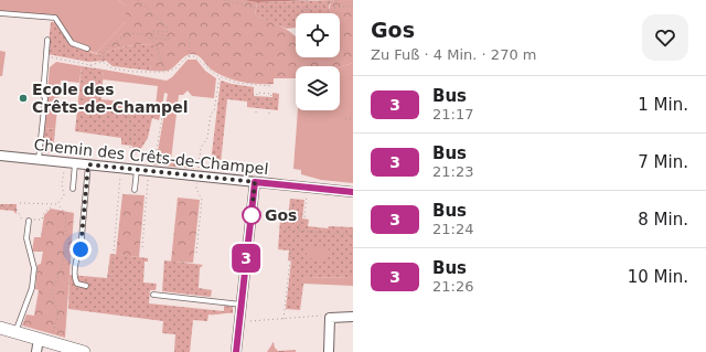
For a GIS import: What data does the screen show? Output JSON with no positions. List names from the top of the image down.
{
  "streets": {
    "street": ["Chemin des Crêts-de-Champel"]
  },
  "places": ["Ecole des Crêts-de-Champel", "Gos"],
  "lines": ["bus line 3"],
  "page": {
    "on_map": "3",
    "heading": ["Gos", "Zu Fuß · 4 Min. · 270 m"],
    "list": [
      {
        "mark": "3",
        "name": "Bus",
        "note": "21:17",
        "value": "1 Min."
      },
      {
        "mark": "3",
        "name": "Bus",
        "note": "21:23",
        "value": "7 Min."
      },
      {
        "mark": "3",
        "name": "Bus",
        "note": "21:24",
        "value": "8 Min."
      },
      {
        "mark": "3",
        "name": "Bus",
        "note": "21:26",
        "value": "10 Min."
      }
    ]
  }
}
